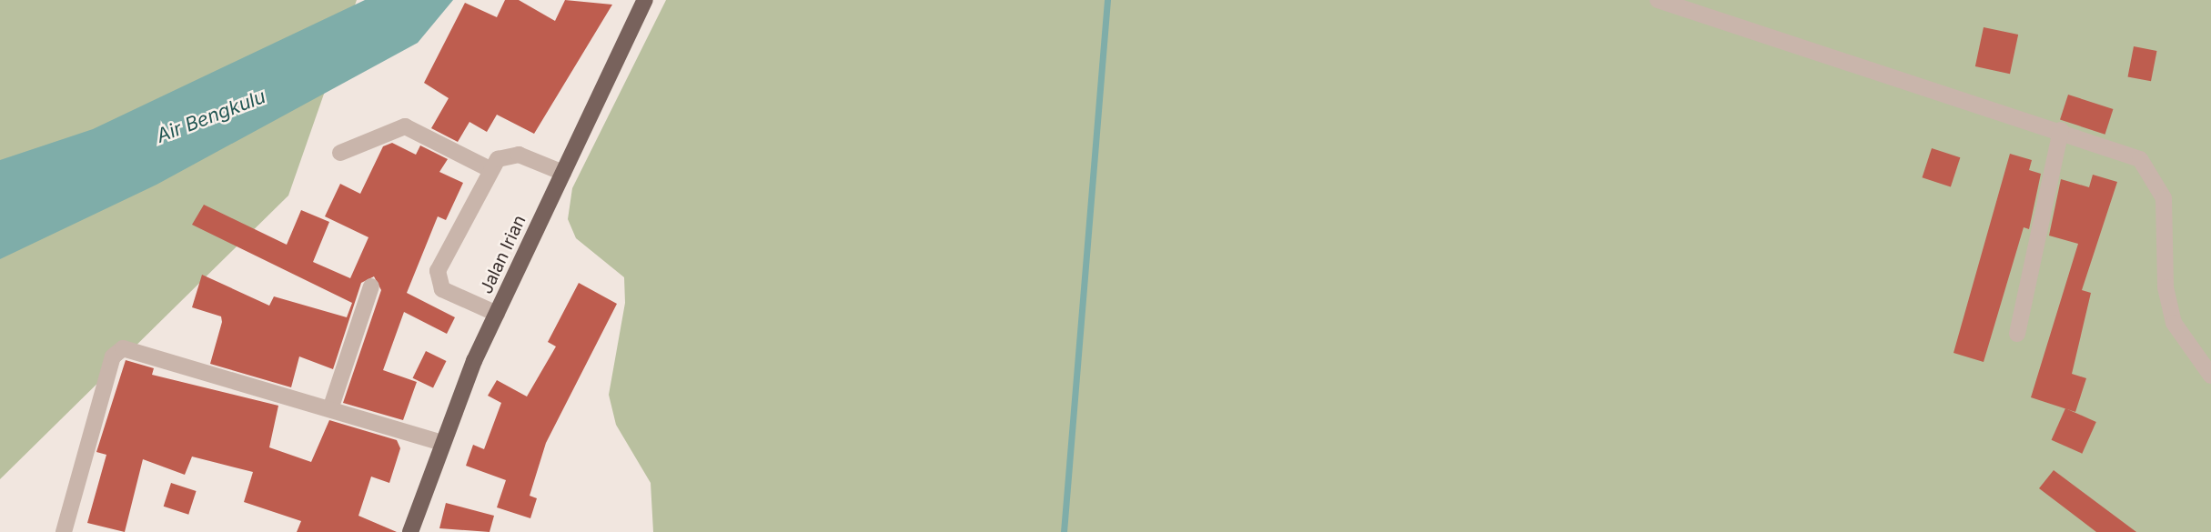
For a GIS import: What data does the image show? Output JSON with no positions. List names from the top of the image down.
{
  "streets": {
    "main road": ["Jalan Irian"]
  },
  "water": ["Air Bengkulu"]
}
